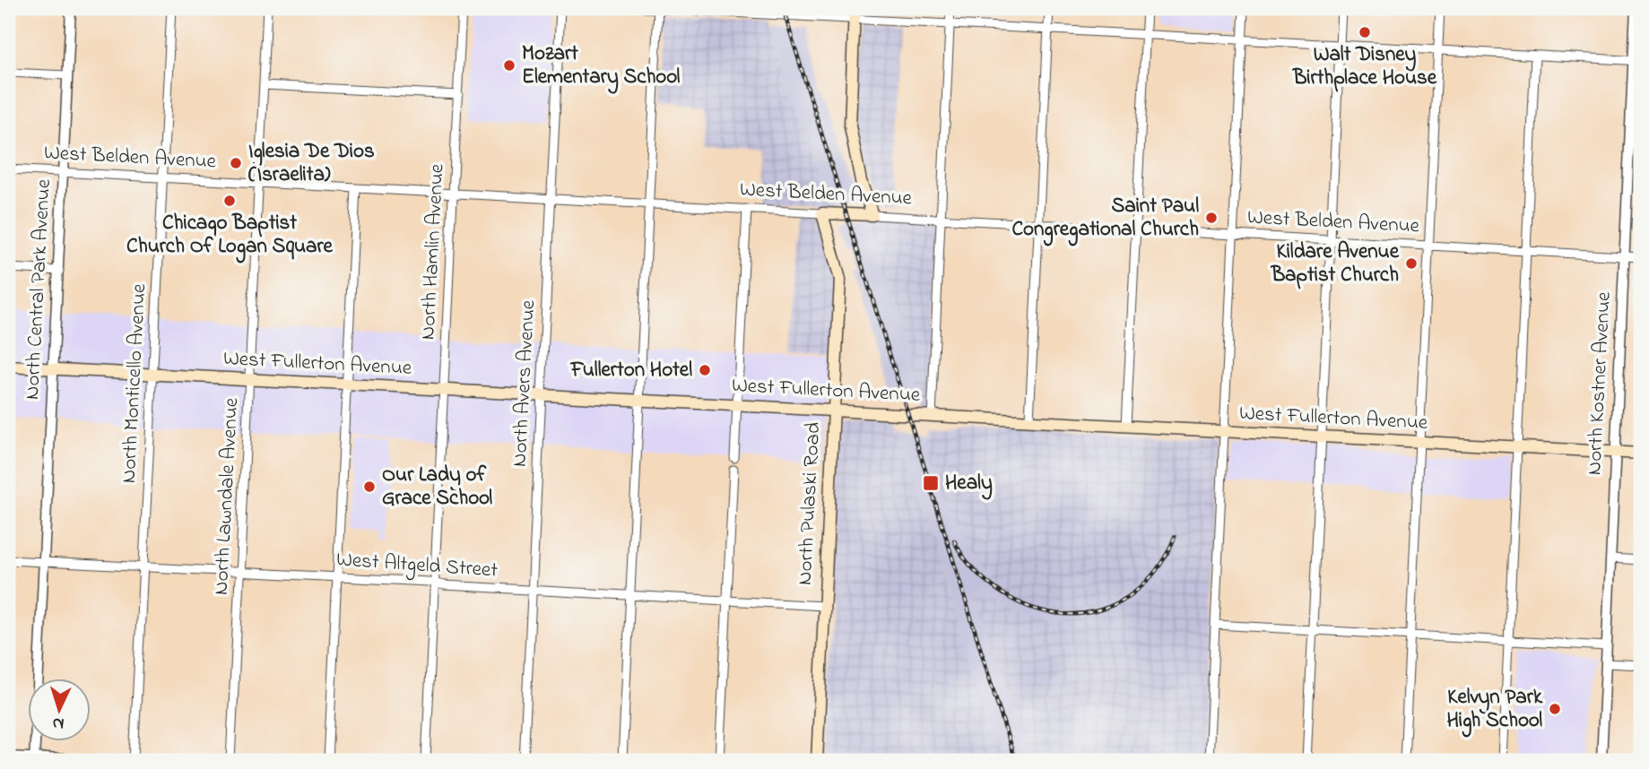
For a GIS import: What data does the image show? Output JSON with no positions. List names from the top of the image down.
{
  "streets": {
    "main road": ["West Belden Avenue", "West Fullerton Avenue", "North Pulaski Road"],
    "street": [
      "North Hamlin Avenue",
      "North Central Park Avenue",
      "North Monticello Avenue",
      "North Avers Avenue",
      "North Kostner Avenue",
      "North Lawndale Avenue",
      "West Altgeld Street"
    ]
  },
  "crossings": [
    ["West Belden Avenue", "North Hamlin Avenue"],
    ["West Belden Avenue", "North Central Park Avenue"],
    ["West Belden Avenue", "North Monticello Avenue"],
    ["West Belden Avenue", "North Avers Avenue"],
    ["West Belden Avenue", "North Kostner Avenue"],
    ["West Belden Avenue", "North Lawndale Avenue"],
    ["West Belden Avenue", "North Pulaski Road"],
    ["North Hamlin Avenue", "West Fullerton Avenue"],
    ["North Hamlin Avenue", "West Altgeld Street"],
    ["North Central Park Avenue", "West Fullerton Avenue"],
    ["North Central Park Avenue", "West Altgeld Street"],
    ["West Fullerton Avenue", "North Monticello Avenue"],
    ["West Fullerton Avenue", "North Avers Avenue"],
    ["West Fullerton Avenue", "North Kostner Avenue"],
    ["West Fullerton Avenue", "North Lawndale Avenue"],
    ["West Fullerton Avenue", "North Pulaski Road"],
    ["North Monticello Avenue", "West Altgeld Street"],
    ["North Avers Avenue", "West Altgeld Street"],
    ["North Lawndale Avenue", "West Altgeld Street"],
    ["North Pulaski Road", "West Altgeld Street"]
  ],
  "places": {
    "other": [
      "Walt Disney Birthplace House",
      "Mozart Elementary School",
      "Iglesia De Dios (Israelita)",
      "Chicago Baptist Church Of Logan Square",
      "Saint Paul Congregational Church",
      "Kildare Avenue Baptist Church",
      "Fullerton Hotel",
      "Our Lady of Grace School",
      "Kelvyn Park High School"
    ],
    "transit": ["Healy"]
  },
  "north": "bottom"
}
